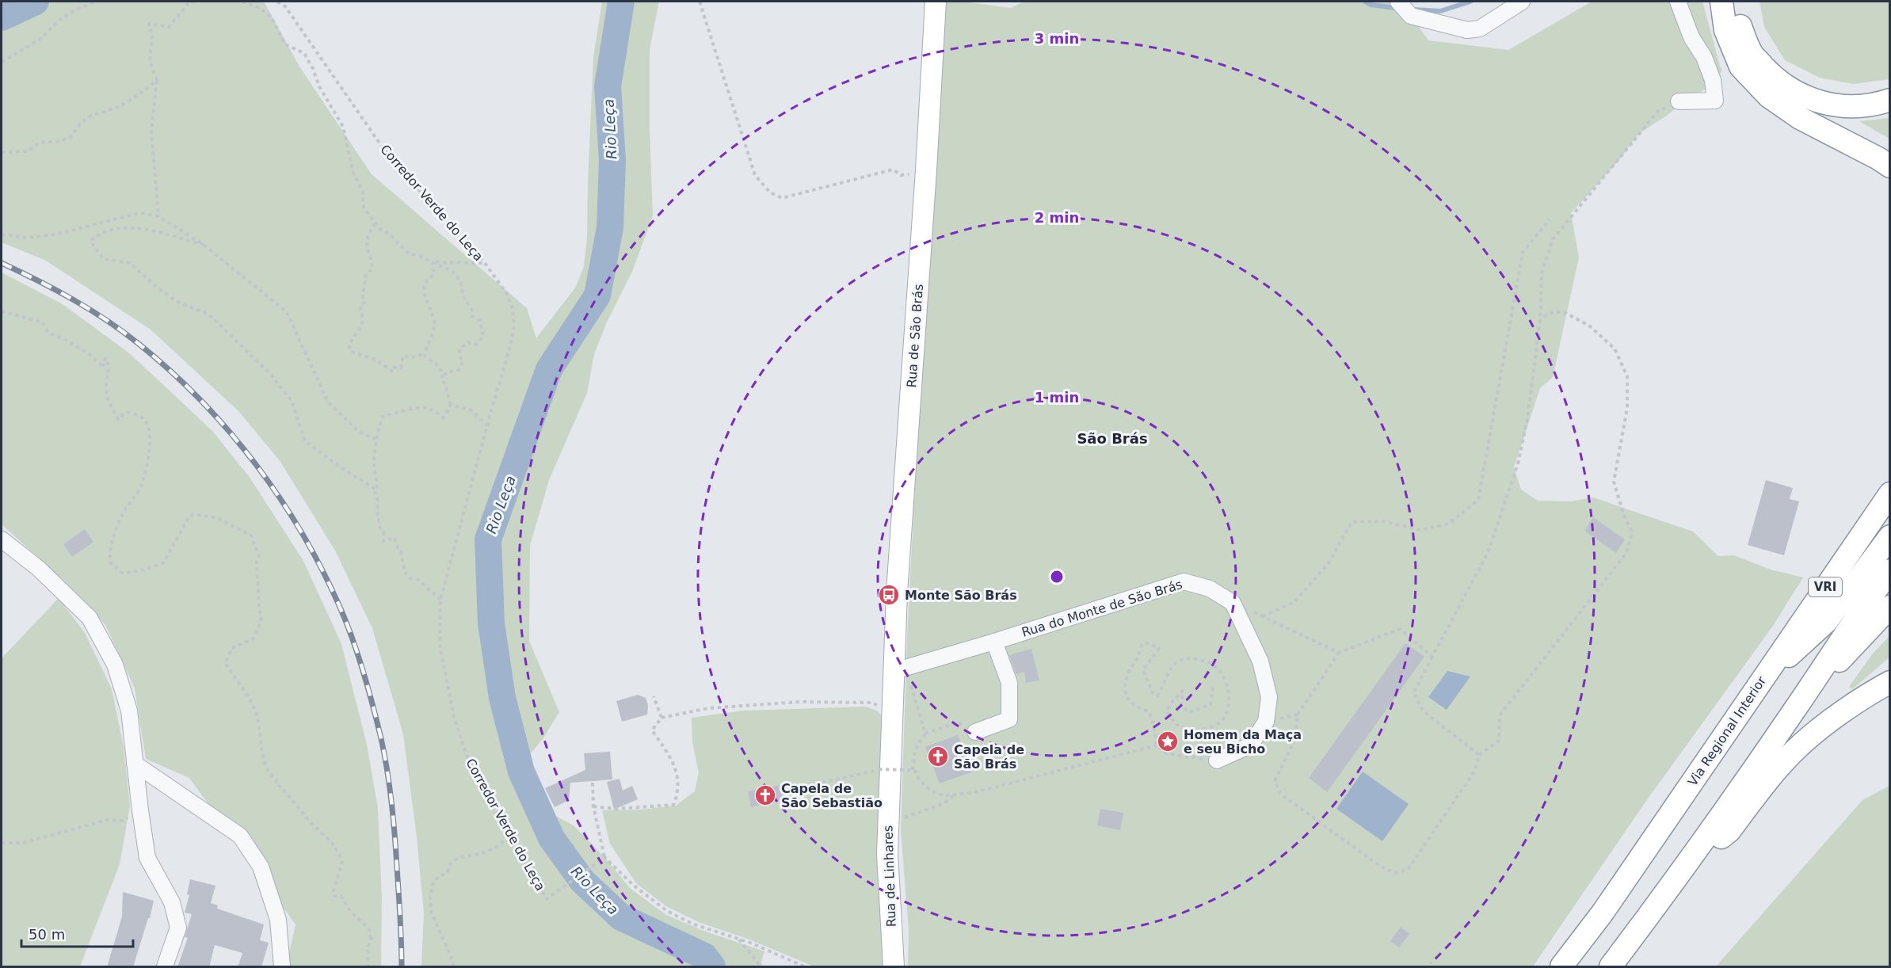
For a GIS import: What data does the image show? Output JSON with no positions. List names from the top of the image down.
{
  "streets": {
    "highway": ["VRI", "Via Regional Interior"],
    "main road": ["Rua de São Brás", "Rua de Linhares"],
    "street": ["Rua do Monte de São Brás"],
    "path": ["Corredor Verde do Leça"]
  },
  "crossings": [
    ["Rua de São Brás", "Rua do Monte de São Brás"],
    ["Rua de São Brás", "Rua de Linhares"],
    ["Rua do Monte de São Brás", "Rua de Linhares"]
  ],
  "districts": ["São Brás"],
  "water": ["Rio Leça"],
  "places": {
    "bus stop": ["Monte São Brás"],
    "place": ["Homem da Maça e seu Bicho"],
    "church": ["Capela de São Brás", "Capela de São Sebastião"]
  },
  "scale_bar": "50 m",
  "rings": ["3 min", "2 min", "1 min"]
}
